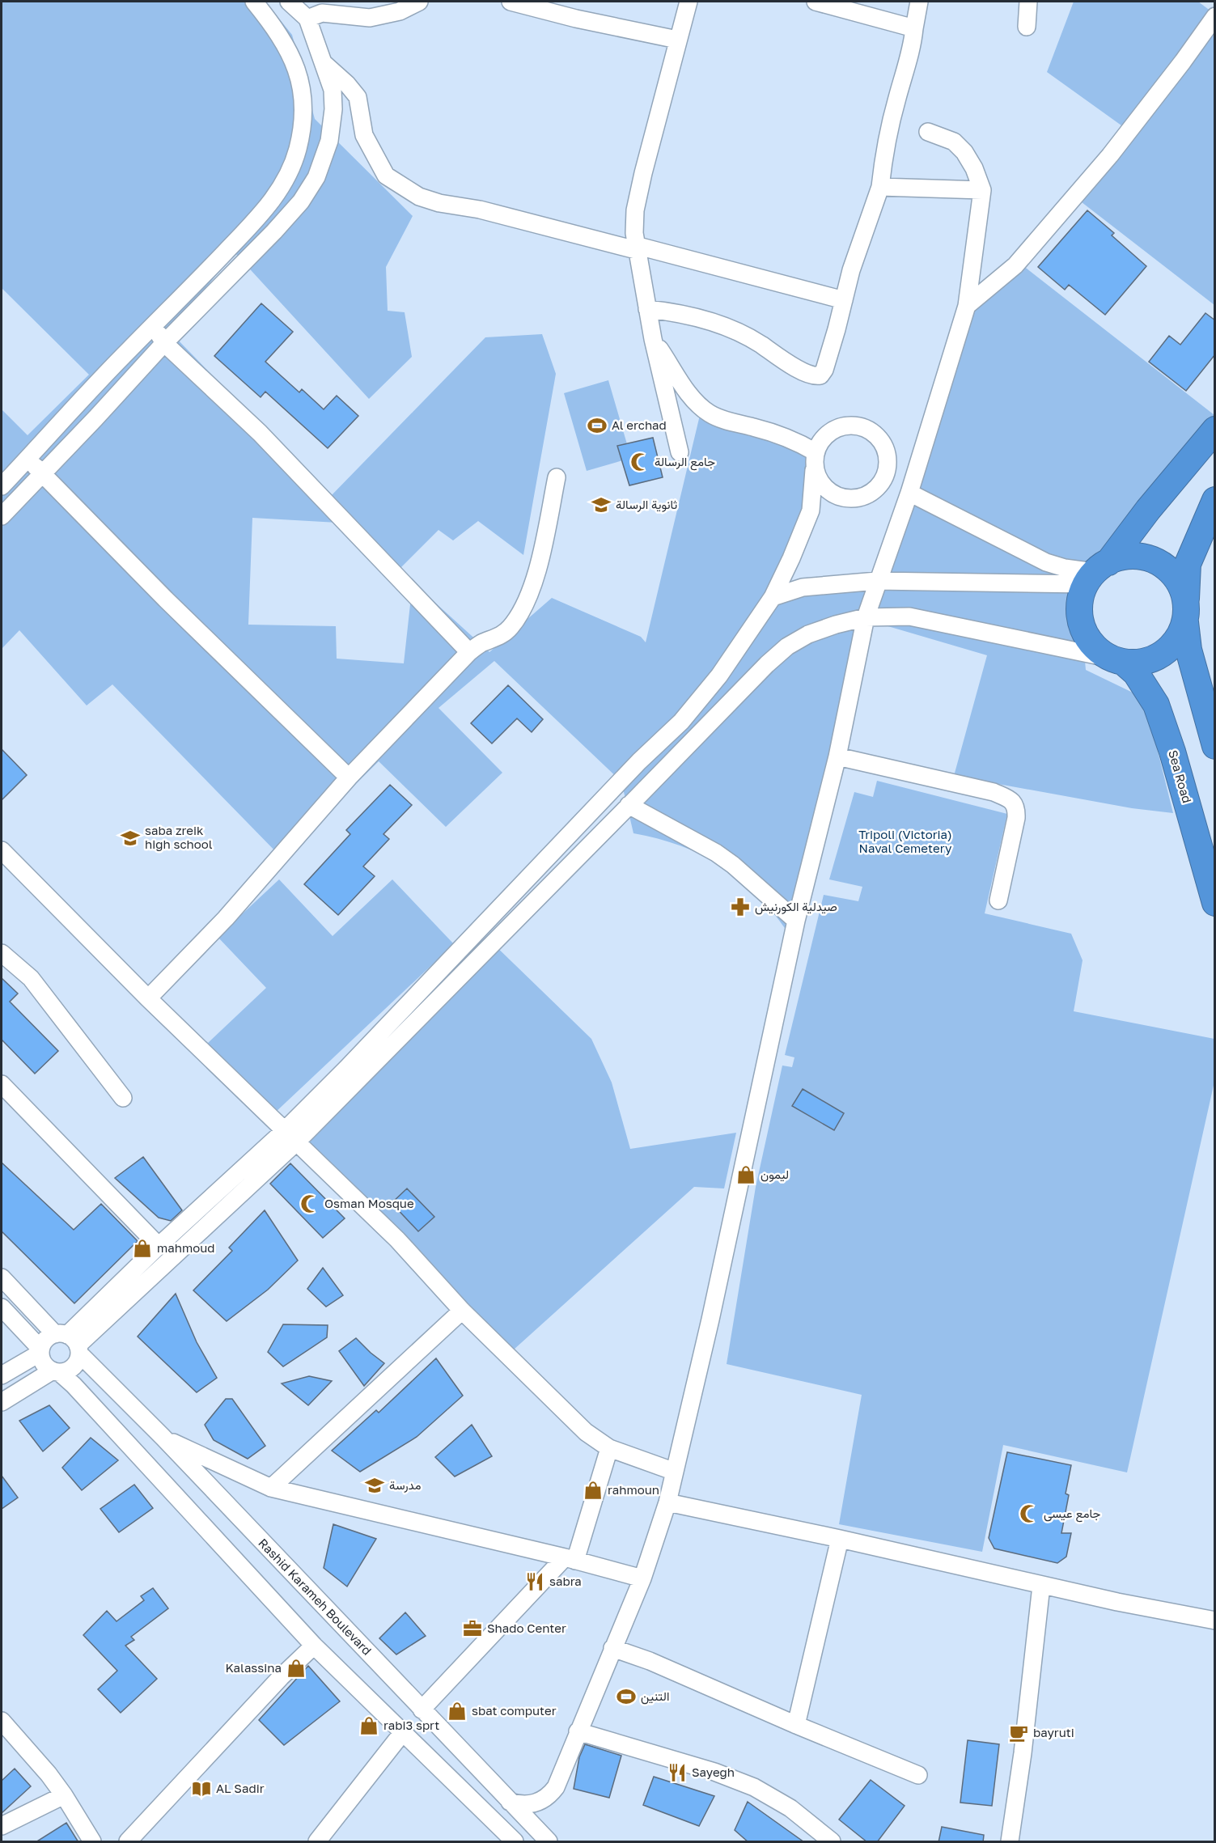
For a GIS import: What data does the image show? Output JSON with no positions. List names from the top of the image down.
{
  "streets": {
    "highway": ["Sea Road"],
    "street": ["Rashid Karameh Boulevard"]
  },
  "parks": ["Tripoli (Victoria) Naval Cemetery"],
  "places": {
    "sports": ["Al erchad", "التنين"],
    "mosque": ["جامع الرسالة", "Osman Mosque", "جامع عيسى"],
    "school or university": ["ثانوية الرسالة", "saba zreik high school", "مدرسة"],
    "pharmacy": ["صيدلية الكورنيش"],
    "shop": [
      "ليمون",
      "mahmoud",
      "rahmoun",
      "Kalassina",
      "sbat computer",
      "rabi3 sprt"
    ],
    "restaurant": ["sabra", "Sayegh"],
    "office": ["Shado Center"],
    "cafe": ["bayruti"],
    "library": ["AL Sadir"]
  }
}
